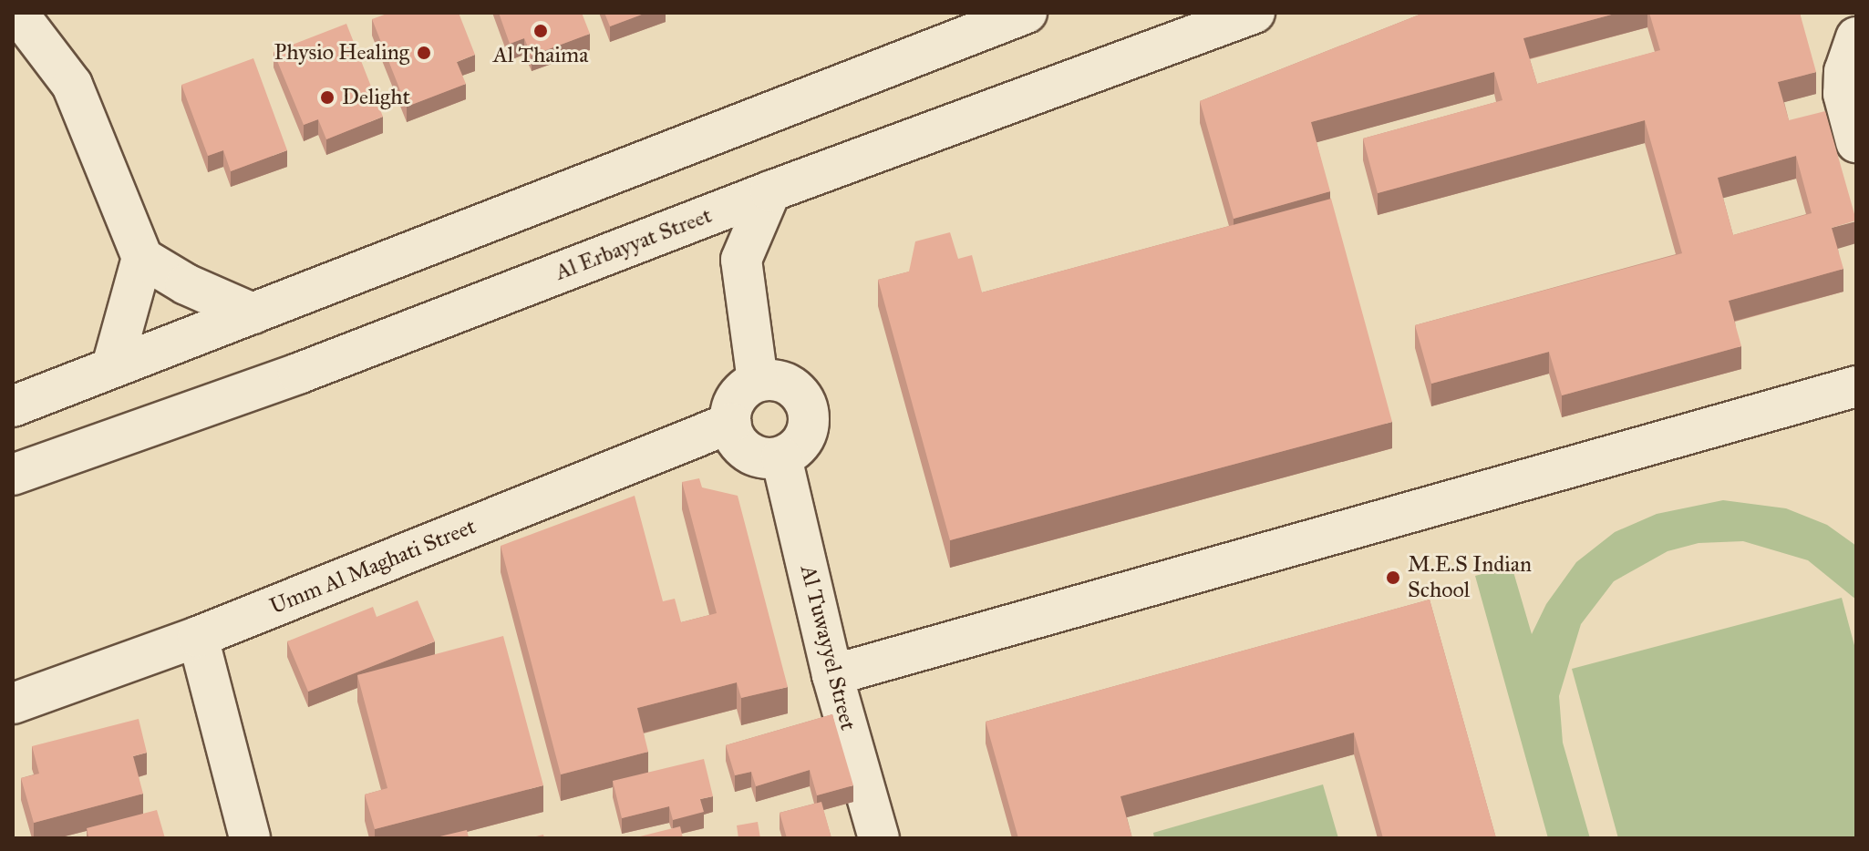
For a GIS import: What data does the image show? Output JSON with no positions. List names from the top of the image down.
{
  "streets": {
    "street": ["Al Erbayyat Street", "Umm Al Maghati Street", "Al Tuwayyel Street"]
  },
  "crossings": [
    ["Umm Al Maghati Street", "Al Tuwayyel Street"]
  ],
  "places": [
    "Al Thaima",
    "Physio Healing",
    "Delight",
    "M.E.S Indian School"
  ]
}
